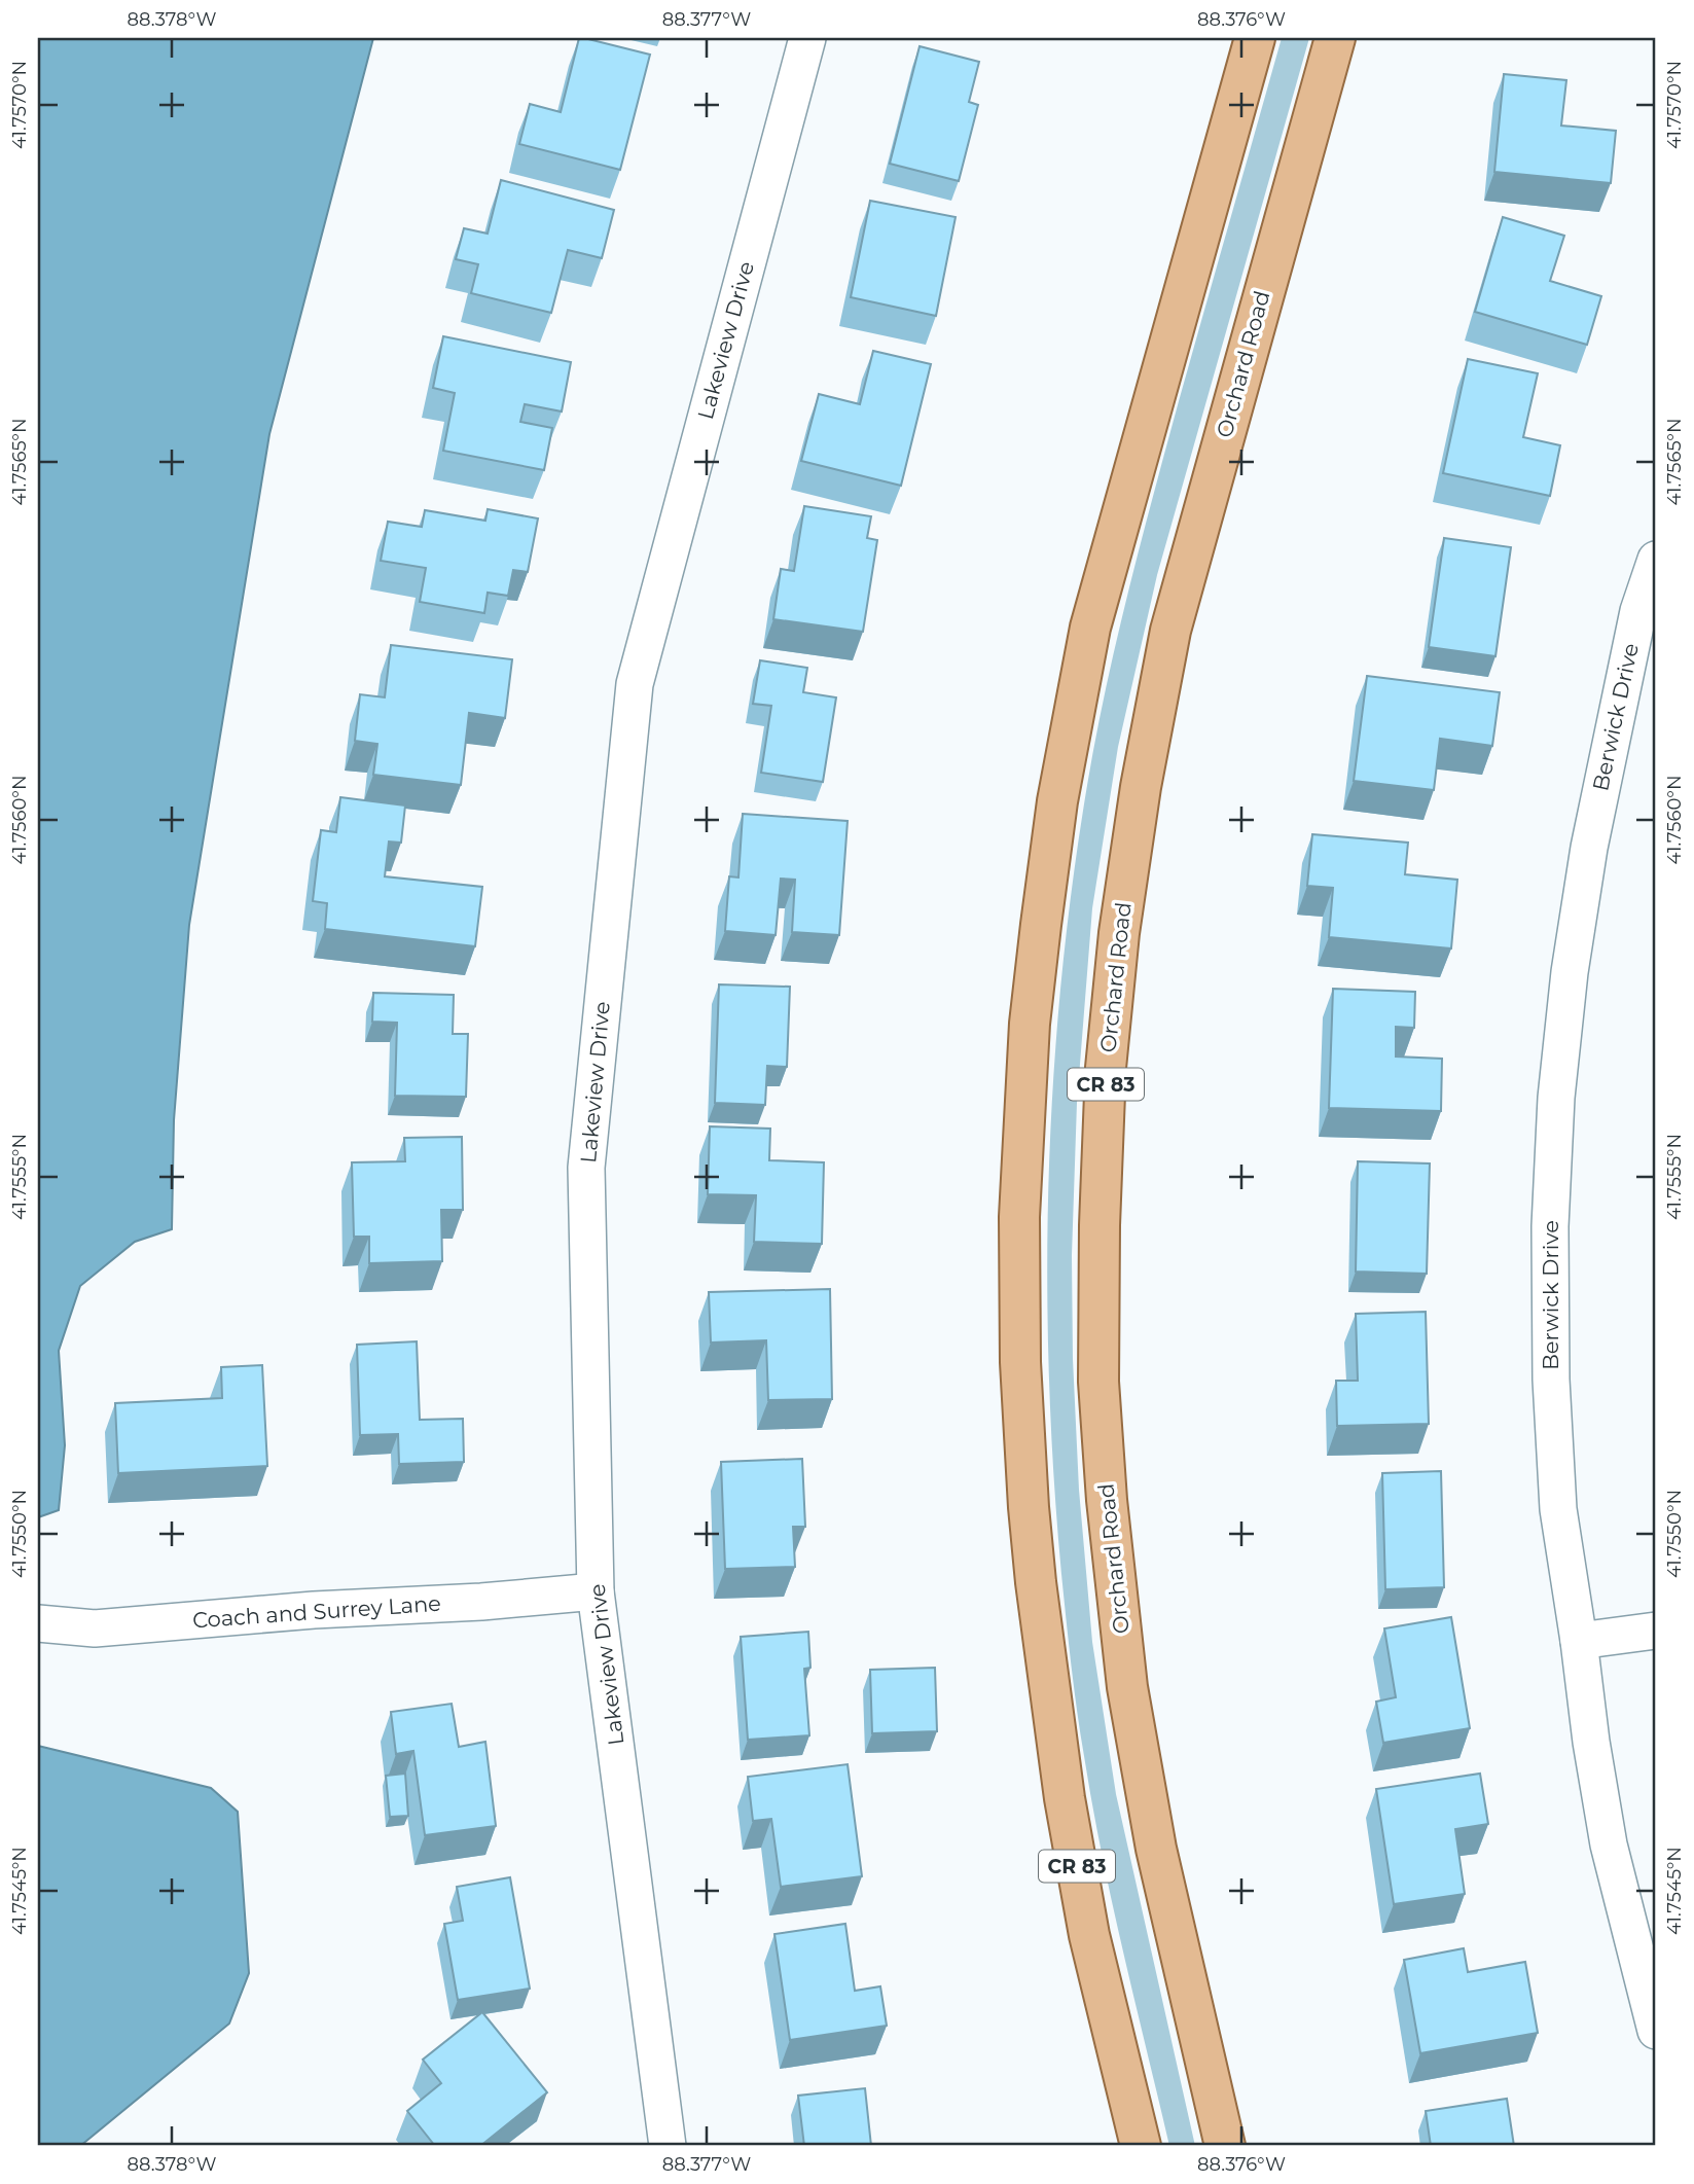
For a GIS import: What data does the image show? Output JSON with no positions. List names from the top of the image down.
{
  "streets": {
    "main road": ["Orchard Road", "CR 83"],
    "street": ["Lakeview Drive", "Berwick Drive", "Coach and Surrey Lane"]
  },
  "crossings": [
    ["Lakeview Drive", "Coach and Surrey Lane"]
  ],
  "coordinates": [
    "88.378°W",
    "88.377°W",
    "88.376°W",
    "41.7570°N",
    "41.7565°N",
    "41.7560°N",
    "41.7555°N",
    "41.7550°N",
    "41.7545°N"
  ]
}
